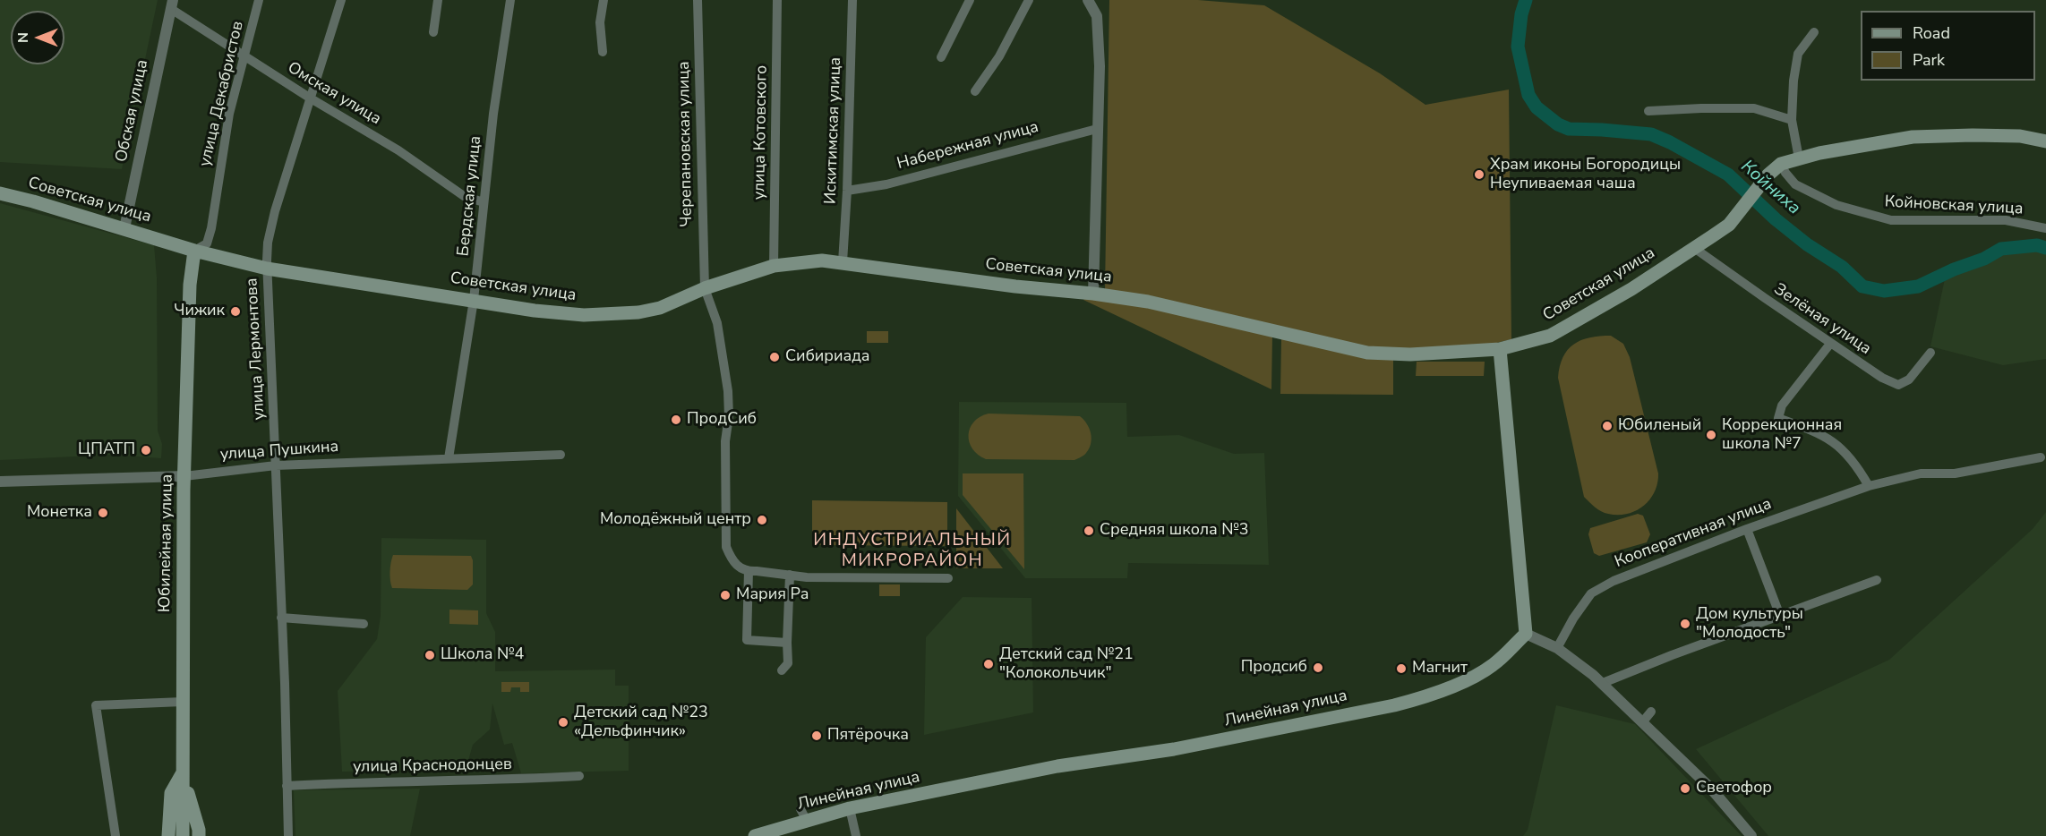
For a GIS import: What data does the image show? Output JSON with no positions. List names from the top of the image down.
{
  "streets": {
    "main road": ["Советская улица", "Юбилейная улица", "Линейная улица"],
    "street": [
      "улица Декабристов",
      "Омская улица",
      "Обская улица",
      "Искитимская улица",
      "улица Котовского",
      "Черепановская улица",
      "Набережная улица",
      "Бердская улица",
      "Койновская улица",
      "Зелёная улица",
      "улица Лермонтова",
      "улица Пушкина",
      "Кооперативная улица",
      "улица Краснодонцев"
    ]
  },
  "crossings": [
    ["улица Декабристов", "Омская улица"],
    ["улица Декабристов", "Советская улица"],
    ["улица Декабристов", "Юбилейная улица"],
    ["Омская улица", "Обская улица"],
    ["Омская улица", "Бердская улица"],
    ["Омская улица", "улица Лермонтова"],
    ["Обская улица", "Советская улица"],
    ["Искитимская улица", "Набережная улица"],
    ["Искитимская улица", "Советская улица"],
    ["улица Котовского", "Советская улица"],
    ["Черепановская улица", "Советская улица"],
    ["Бердская улица", "Советская улица"],
    ["Бердская улица", "улица Пушкина"],
    ["Советская улица", "Койновская улица"],
    ["Советская улица", "Зелёная улица"],
    ["Советская улица", "улица Лермонтова"],
    ["Советская улица", "Юбилейная улица"],
    ["улица Лермонтова", "улица Пушкина"],
    ["улица Лермонтова", "улица Краснодонцев"],
    ["улица Пушкина", "Юбилейная улица"]
  ],
  "districts": ["ИНДУСТРИАЛЬНЫЙ МИКРОРАЙОН"],
  "water": ["Койниха"],
  "places": [
    "Храм иконы Богородицы Неупиваемая чаша",
    "Чижик",
    "Сибириада",
    "ПродСиб",
    "Юбиленый",
    "Коррекционная школа №7",
    "ЦПАТП",
    "Монетка",
    "Молодёжный центр",
    "Средняя школа №3",
    "Мария Ра",
    "Дом культуры \"Молодость\"",
    "Школа №4",
    "Детский сад №21 \"Колокольчик\"",
    "Продсиб",
    "Магнит",
    "Детский сад №23 «Дельфинчик»",
    "Пятёрочка",
    "Светофор"
  ],
  "legend": ["Road", "Park"],
  "north": "left"
}
